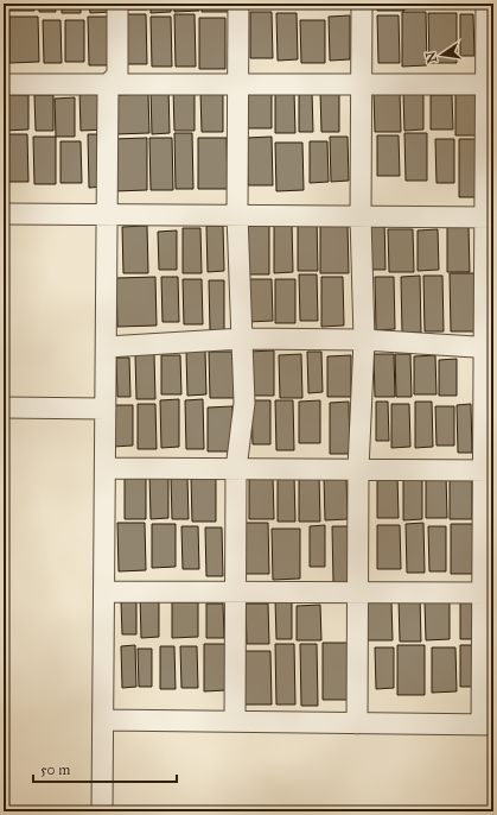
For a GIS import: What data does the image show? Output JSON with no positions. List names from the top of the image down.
{
  "scale_bar": "50 m",
  "north": "left"
}
